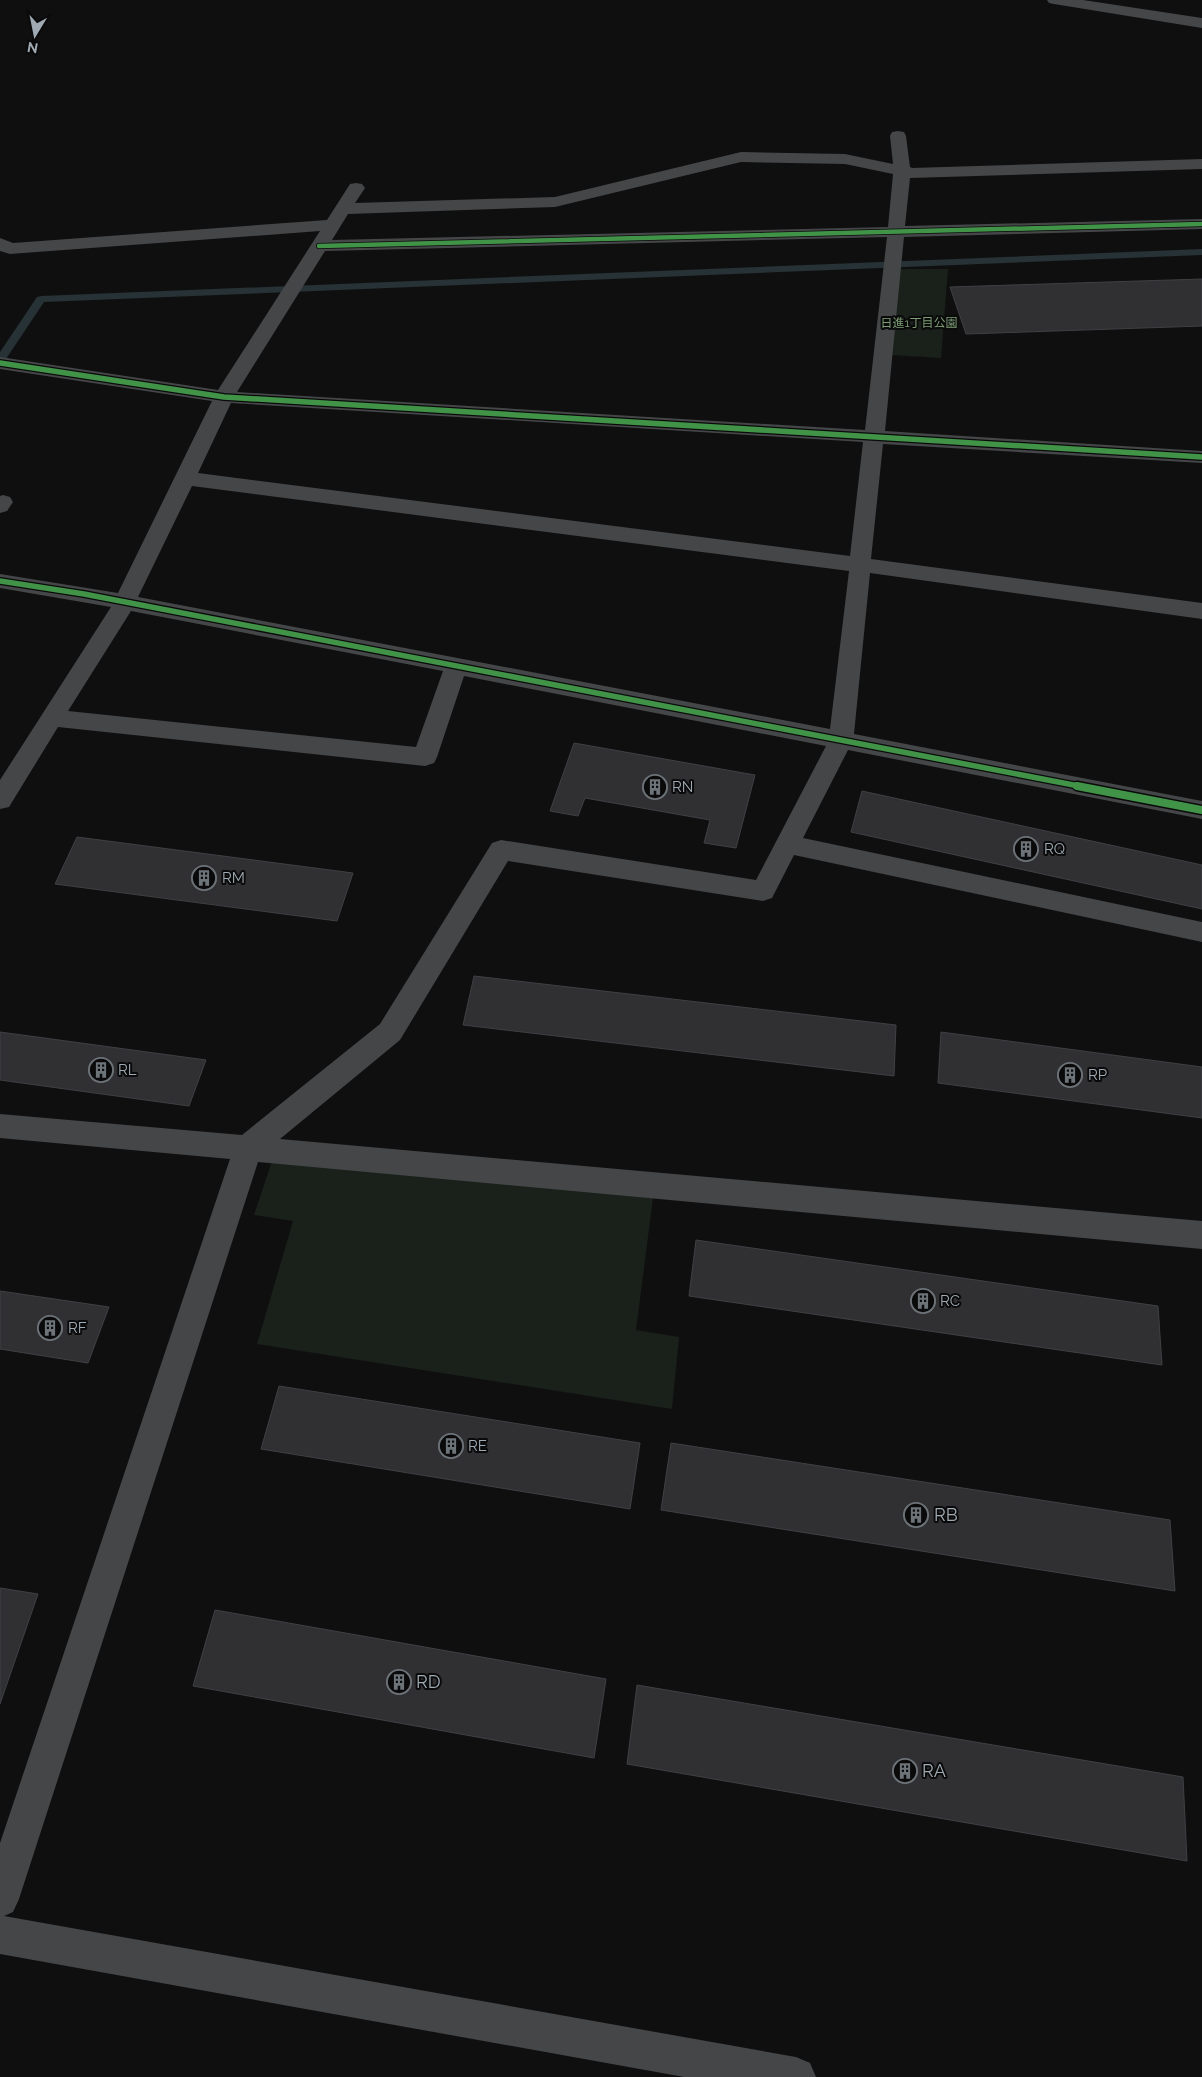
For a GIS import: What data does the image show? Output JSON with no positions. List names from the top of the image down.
{
  "parks": ["日進1丁目公園"],
  "places": {
    "building": [
      "RN",
      "RQ",
      "RM",
      "RL",
      "RP",
      "RC",
      "RF",
      "RE",
      "RB",
      "RD",
      "RA"
    ]
  },
  "north": "bottom"
}
